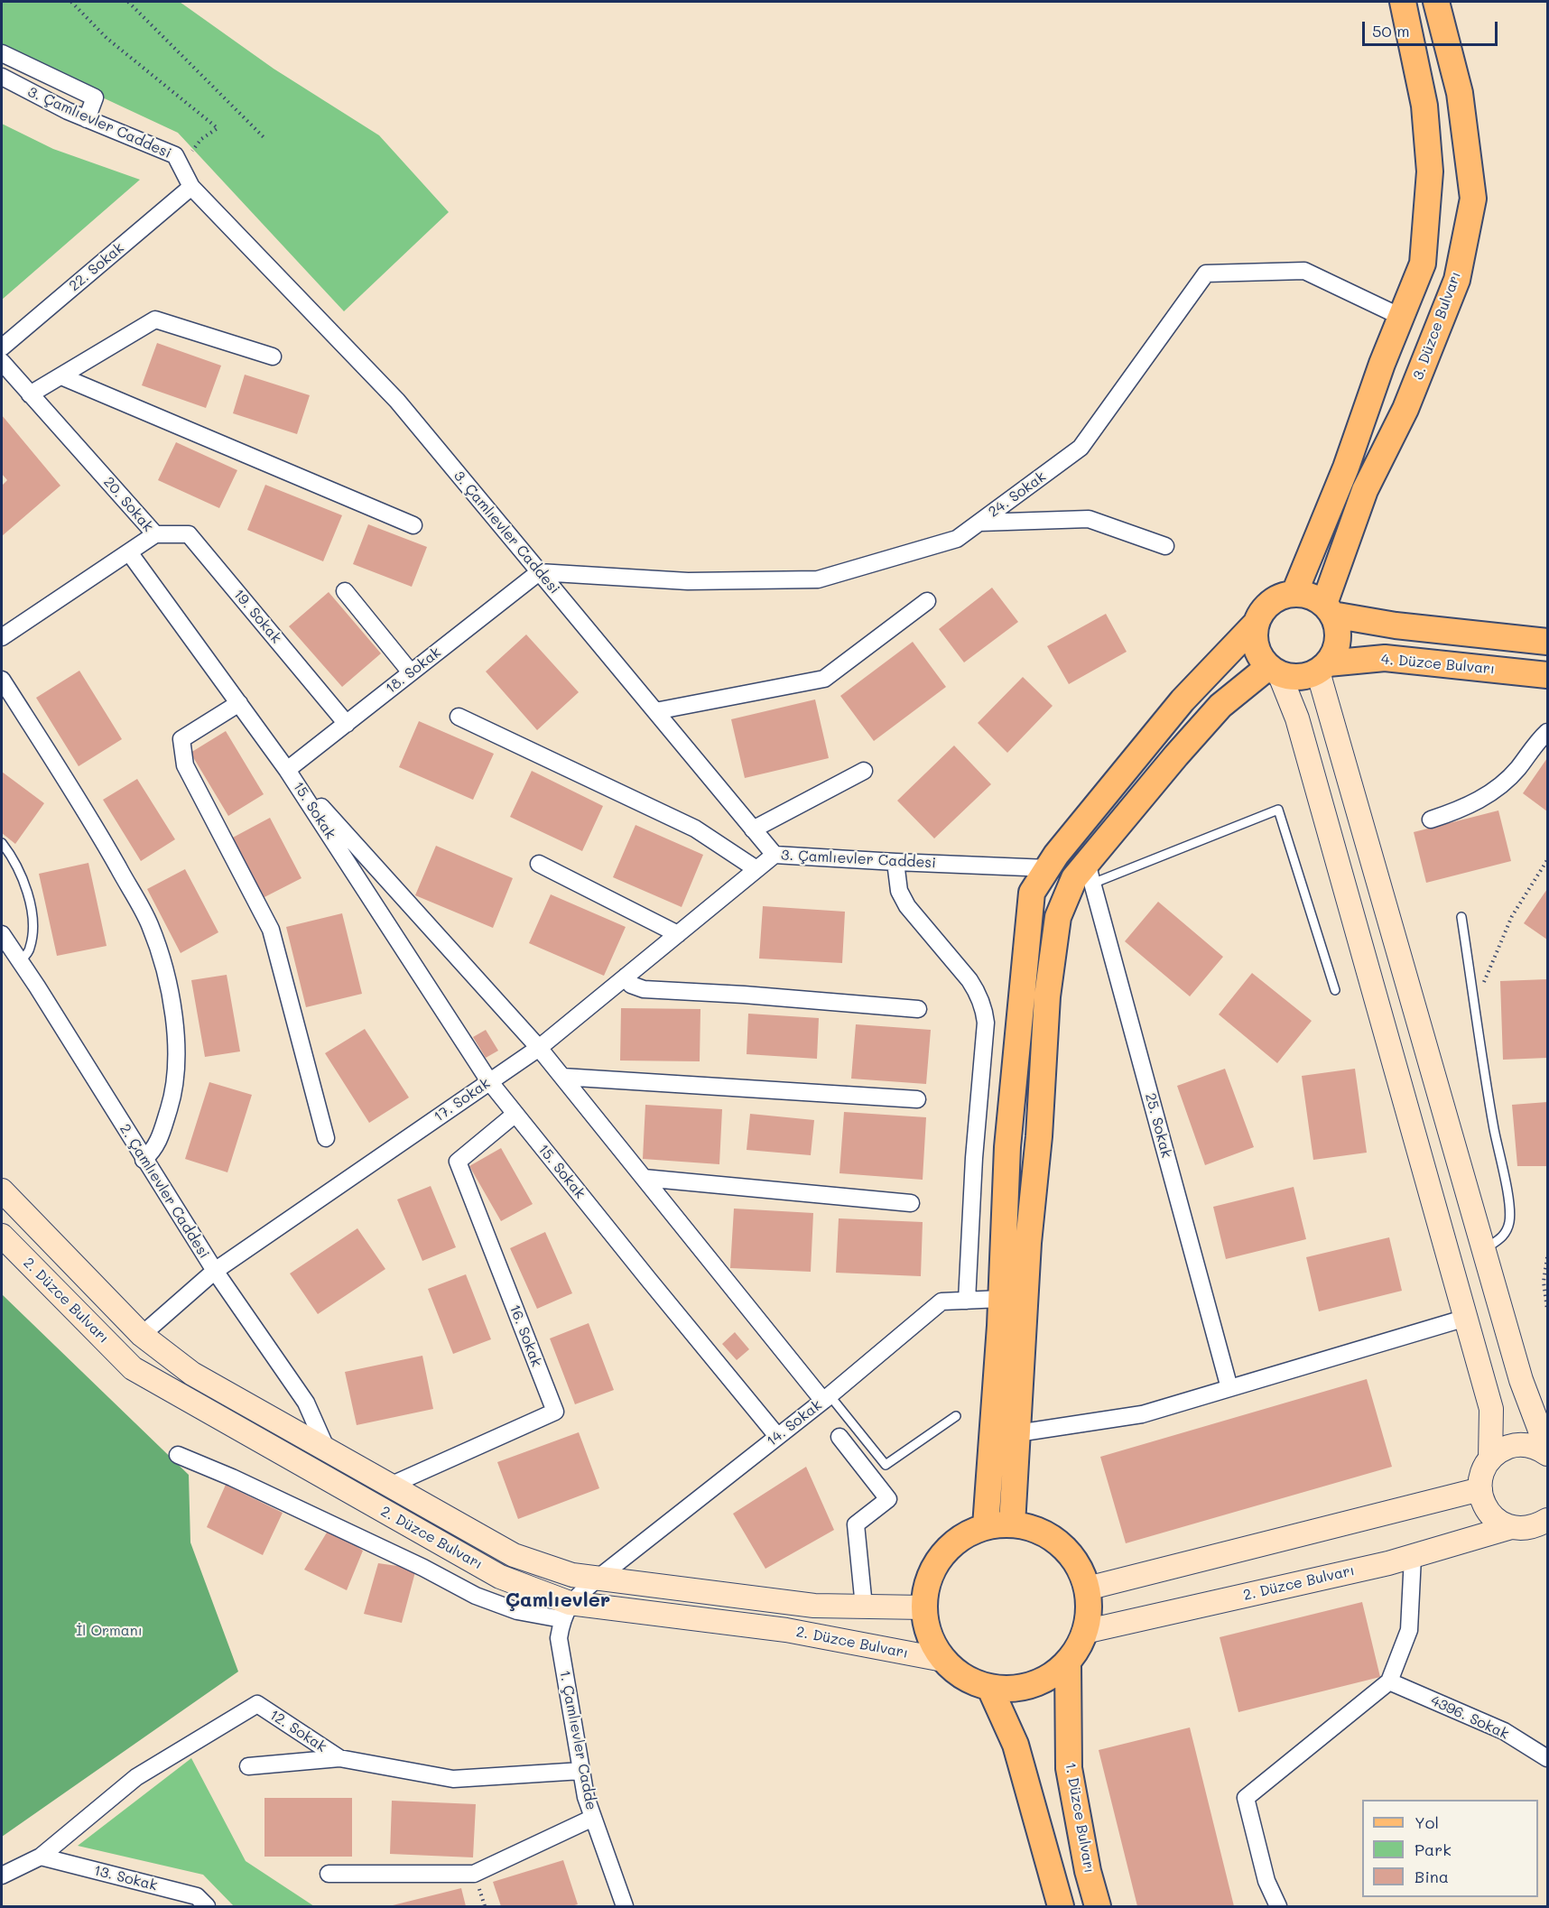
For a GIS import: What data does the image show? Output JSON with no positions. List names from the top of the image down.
{
  "streets": {
    "main road": [
      "3. Düzce Bulvarı",
      "4. Düzce Bulvarı",
      "2. Düzce Bulvarı",
      "1. Düzce Bulvarı"
    ],
    "street": [
      "3. Çamlıevler Caddesi",
      "22. Sokak",
      "24. Sokak",
      "20. Sokak",
      "19. Sokak",
      "18. Sokak",
      "15. Sokak",
      "17. Sokak",
      "25. Sokak",
      "2. Çamlıevler Caddesi",
      "16. Sokak",
      "14. Sokak",
      "4396. Sokak",
      "12. Sokak",
      "1. Çamlıevler Cadde",
      "13. Sokak"
    ]
  },
  "crossings": [
    ["3. Çamlıevler Caddesi", "22. Sokak"],
    ["3. Çamlıevler Caddesi", "24. Sokak"],
    ["3. Çamlıevler Caddesi", "18. Sokak"],
    ["3. Çamlıevler Caddesi", "17. Sokak"],
    ["3. Düzce Bulvarı", "4. Düzce Bulvarı"],
    ["24. Sokak", "18. Sokak"],
    ["20. Sokak", "19. Sokak"],
    ["19. Sokak", "18. Sokak"],
    ["18. Sokak", "15. Sokak"],
    ["15. Sokak", "17. Sokak"],
    ["15. Sokak", "16. Sokak"],
    ["15. Sokak", "14. Sokak"],
    ["17. Sokak", "2. Çamlıevler Caddesi"],
    ["17. Sokak", "2. Düzce Bulvarı"],
    ["2. Çamlıevler Caddesi", "2. Düzce Bulvarı"],
    ["2. Düzce Bulvarı", "16. Sokak"],
    ["2. Düzce Bulvarı", "14. Sokak"],
    ["2. Düzce Bulvarı", "1. Çamlıevler Cadde"],
    ["2. Düzce Bulvarı", "1. Düzce Bulvarı"],
    ["14. Sokak", "1. Çamlıevler Cadde"],
    ["12. Sokak", "1. Çamlıevler Cadde"],
    ["12. Sokak", "13. Sokak"]
  ],
  "districts": ["Çamlıevler"],
  "parks": ["İl Ormanı"],
  "legend": ["Yol", "Park", "Bina"],
  "scale_bar": "50 m"
}
